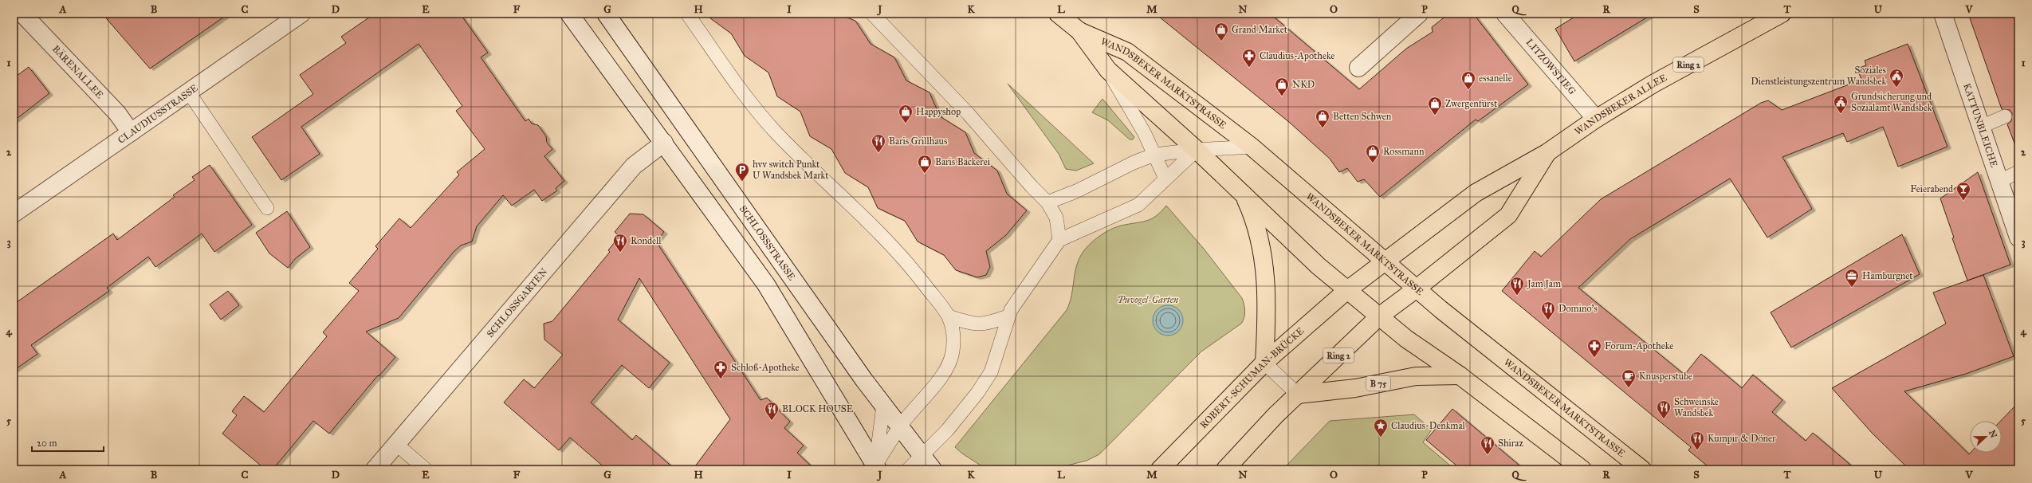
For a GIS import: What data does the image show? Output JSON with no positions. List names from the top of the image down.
{
  "streets": {
    "main road": [
      "Ring 2",
      "WANDSBEKER MARKTSTRASSE",
      "WANDSBEKER ALLEE",
      "ROBERT-SCHUMAN-BRÜCKE",
      "B 75"
    ],
    "street": [
      "LITZOWSTIEG",
      "BÄRENALLEE",
      "CLAUDIUSSTRASSE",
      "KATTUNBLEICHE",
      "SCHLOSSSTRASSE",
      "SCHLOSSGARTEN"
    ]
  },
  "crossings": [
    ["Ring 2", "WANDSBEKER MARKTSTRASSE"],
    ["Ring 2", "WANDSBEKER ALLEE"],
    ["Ring 2", "B 75"],
    ["LITZOWSTIEG", "WANDSBEKER ALLEE"],
    ["BÄRENALLEE", "CLAUDIUSSTRASSE"],
    ["WANDSBEKER MARKTSTRASSE", "WANDSBEKER ALLEE"],
    ["WANDSBEKER MARKTSTRASSE", "ROBERT-SCHUMAN-BRÜCKE"],
    ["WANDSBEKER MARKTSTRASSE", "B 75"],
    ["WANDSBEKER ALLEE", "ROBERT-SCHUMAN-BRÜCKE"]
  ],
  "parks": ["Puvogel-Garten"],
  "places": {
    "shop": [
      "Grand Market",
      "essanelle",
      "NKD",
      "Zwergenfürst",
      "Happyshop",
      "Betten Schwen",
      "Rossmann",
      "Baris Bäckerei"
    ],
    "pharmacy": ["Claudius-Apotheke", "Forum-Apotheke", "Schloß-Apotheke"],
    "public building": ["Soziales Dienstleistungszentrum Wandsbek", "Grundsicherung und Sozialamt Wandsbek"],
    "restaurant": [
      "Baris Grillhaus",
      "Rondell",
      "Jam Jam",
      "Domino's",
      "Schweinske Wandsbek",
      "BLOCK HOUSE",
      "Kumpir & Döner",
      "Shiraz"
    ],
    "parking": ["hvv switch Punkt U Wandsbek Markt"],
    "bar": ["Feierabend"],
    "office": ["Hamburgnet"],
    "cafe": ["Knusperstube"],
    "place": ["Claudius-Denkmal"]
  },
  "scale_bar": "20 m",
  "north": "right",
  "grid": {
    "columns": [
      "A",
      "B",
      "C",
      "D",
      "E",
      "F",
      "G",
      "H",
      "I",
      "J",
      "K",
      "L",
      "M",
      "N",
      "O",
      "P",
      "Q",
      "R",
      "S",
      "T",
      "U",
      "V"
    ],
    "rows": [
      "1",
      "2",
      "3",
      "4",
      "5"
    ]
  }
}
